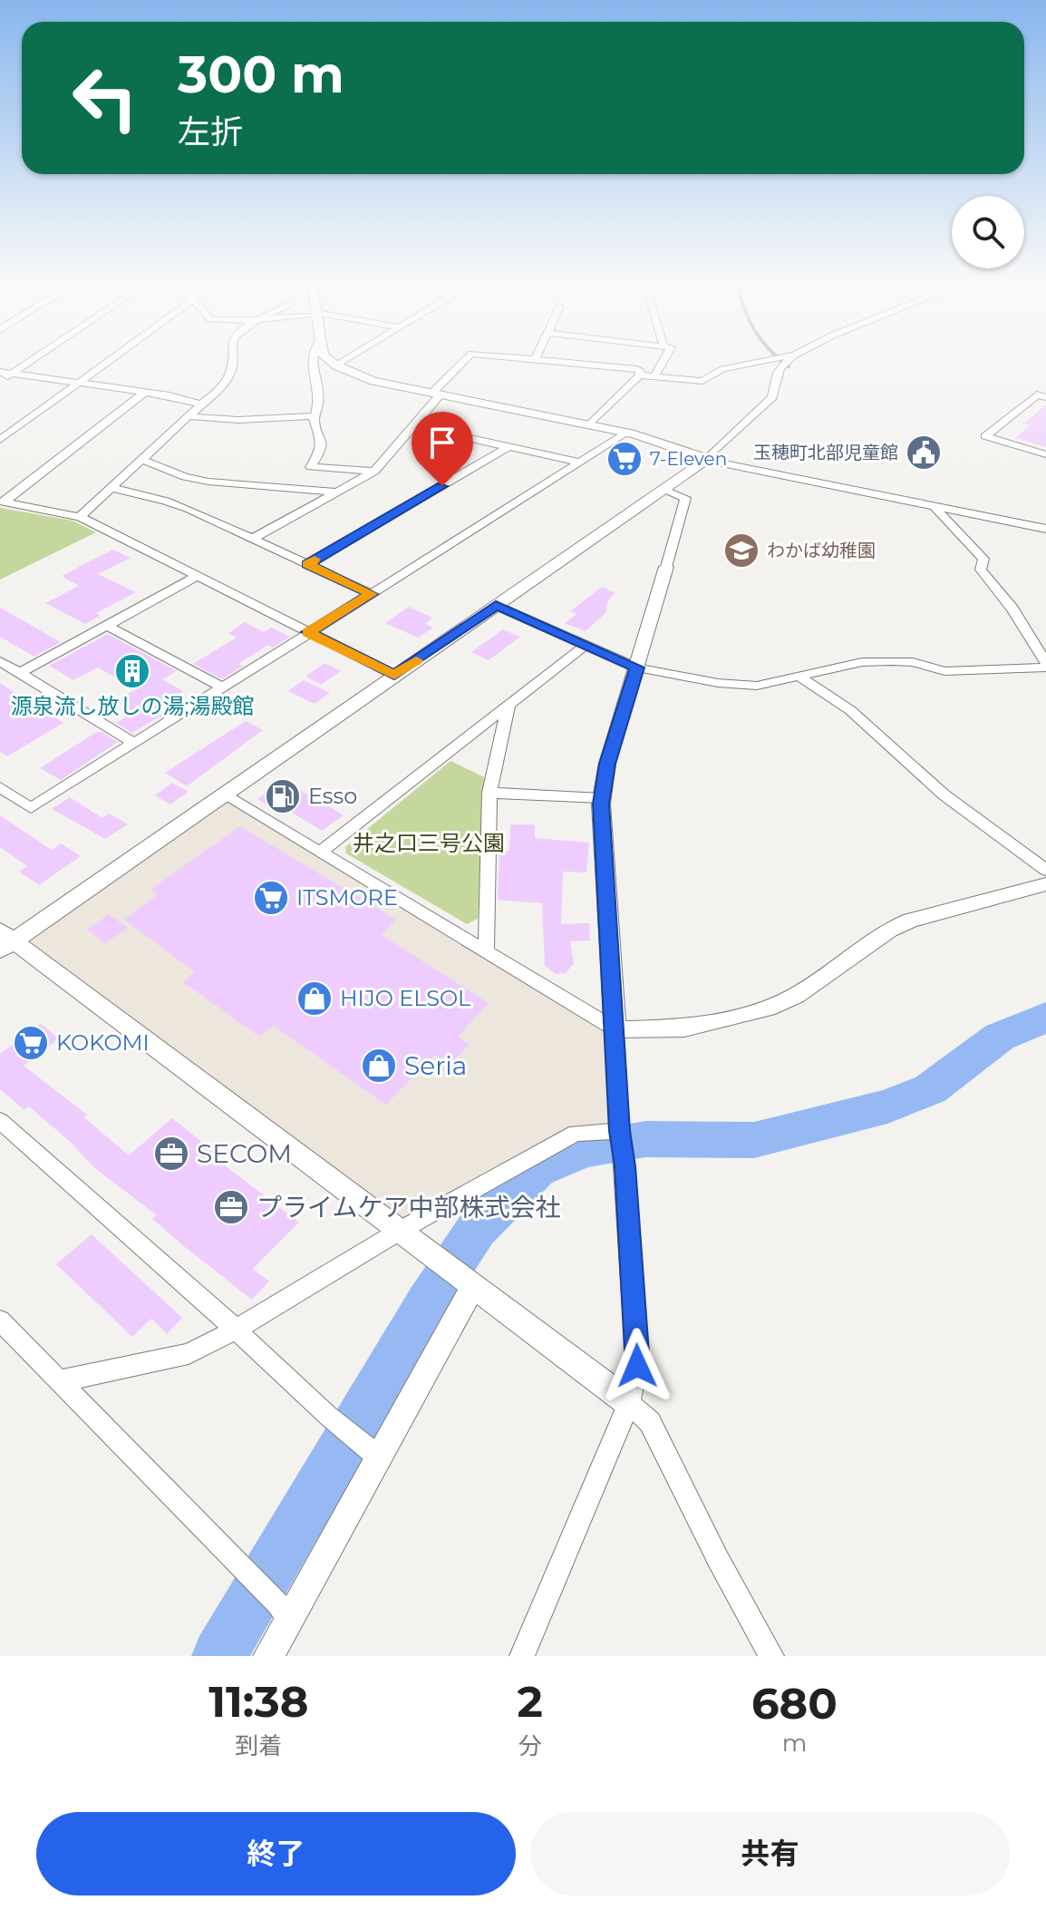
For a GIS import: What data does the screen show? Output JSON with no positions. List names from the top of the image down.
{
  "parks": ["井之口三号公園"],
  "places": {
    "public building": ["玉穂町北部児童館"],
    "supermarket": ["7-Eleven", "ITSMORE", "KOKOMI"],
    "school or university": ["わかば幼稚園"],
    "building": ["源泉流し放しの湯;湯殿館"],
    "fuel station": ["Esso"],
    "shop": ["HIJO ELSOL", "Seria"],
    "office": ["SECOM", "プライムケア中部株式会社"]
  },
  "page": {
    "turn": ["300 m", "左折"],
    "eta": [
      "11:38",
      "到着",
      "2",
      "分",
      "680",
      "m"
    ],
    "buttons": ["終了", "共有"]
  }
}
